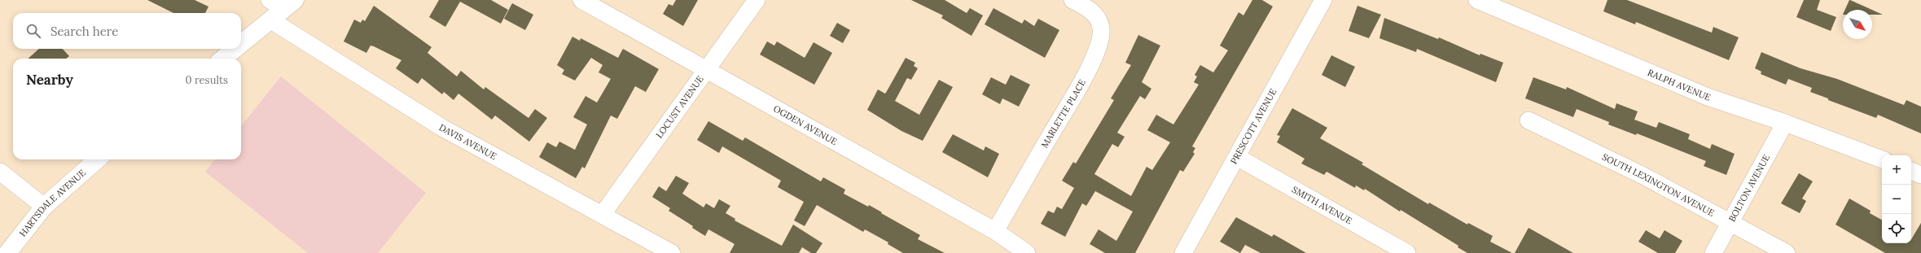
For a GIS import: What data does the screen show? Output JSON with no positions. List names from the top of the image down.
{
  "streets": {
    "street": [
      "RALPH AVENUE",
      "LOCUST AVENUE",
      "MARLETTE PLACE",
      "OGDEN AVENUE",
      "PRESCOTT AVENUE",
      "DAVIS AVENUE",
      "SOUTH LEXINGTON AVENUE",
      "BOLTON AVENUE",
      "HARTSDALE AVENUE",
      "SMITH AVENUE"
    ]
  },
  "crossings": [
    ["RALPH AVENUE", "BOLTON AVENUE"],
    ["LOCUST AVENUE", "OGDEN AVENUE"],
    ["LOCUST AVENUE", "DAVIS AVENUE"],
    ["MARLETTE PLACE", "OGDEN AVENUE"],
    ["PRESCOTT AVENUE", "SMITH AVENUE"],
    ["SOUTH LEXINGTON AVENUE", "BOLTON AVENUE"]
  ],
  "north": "bottom right",
  "page": {
    "search": "Search here",
    "heading": ["Nearby", "0 results"],
    "map_buttons": ["+", "−"]
  }
}
